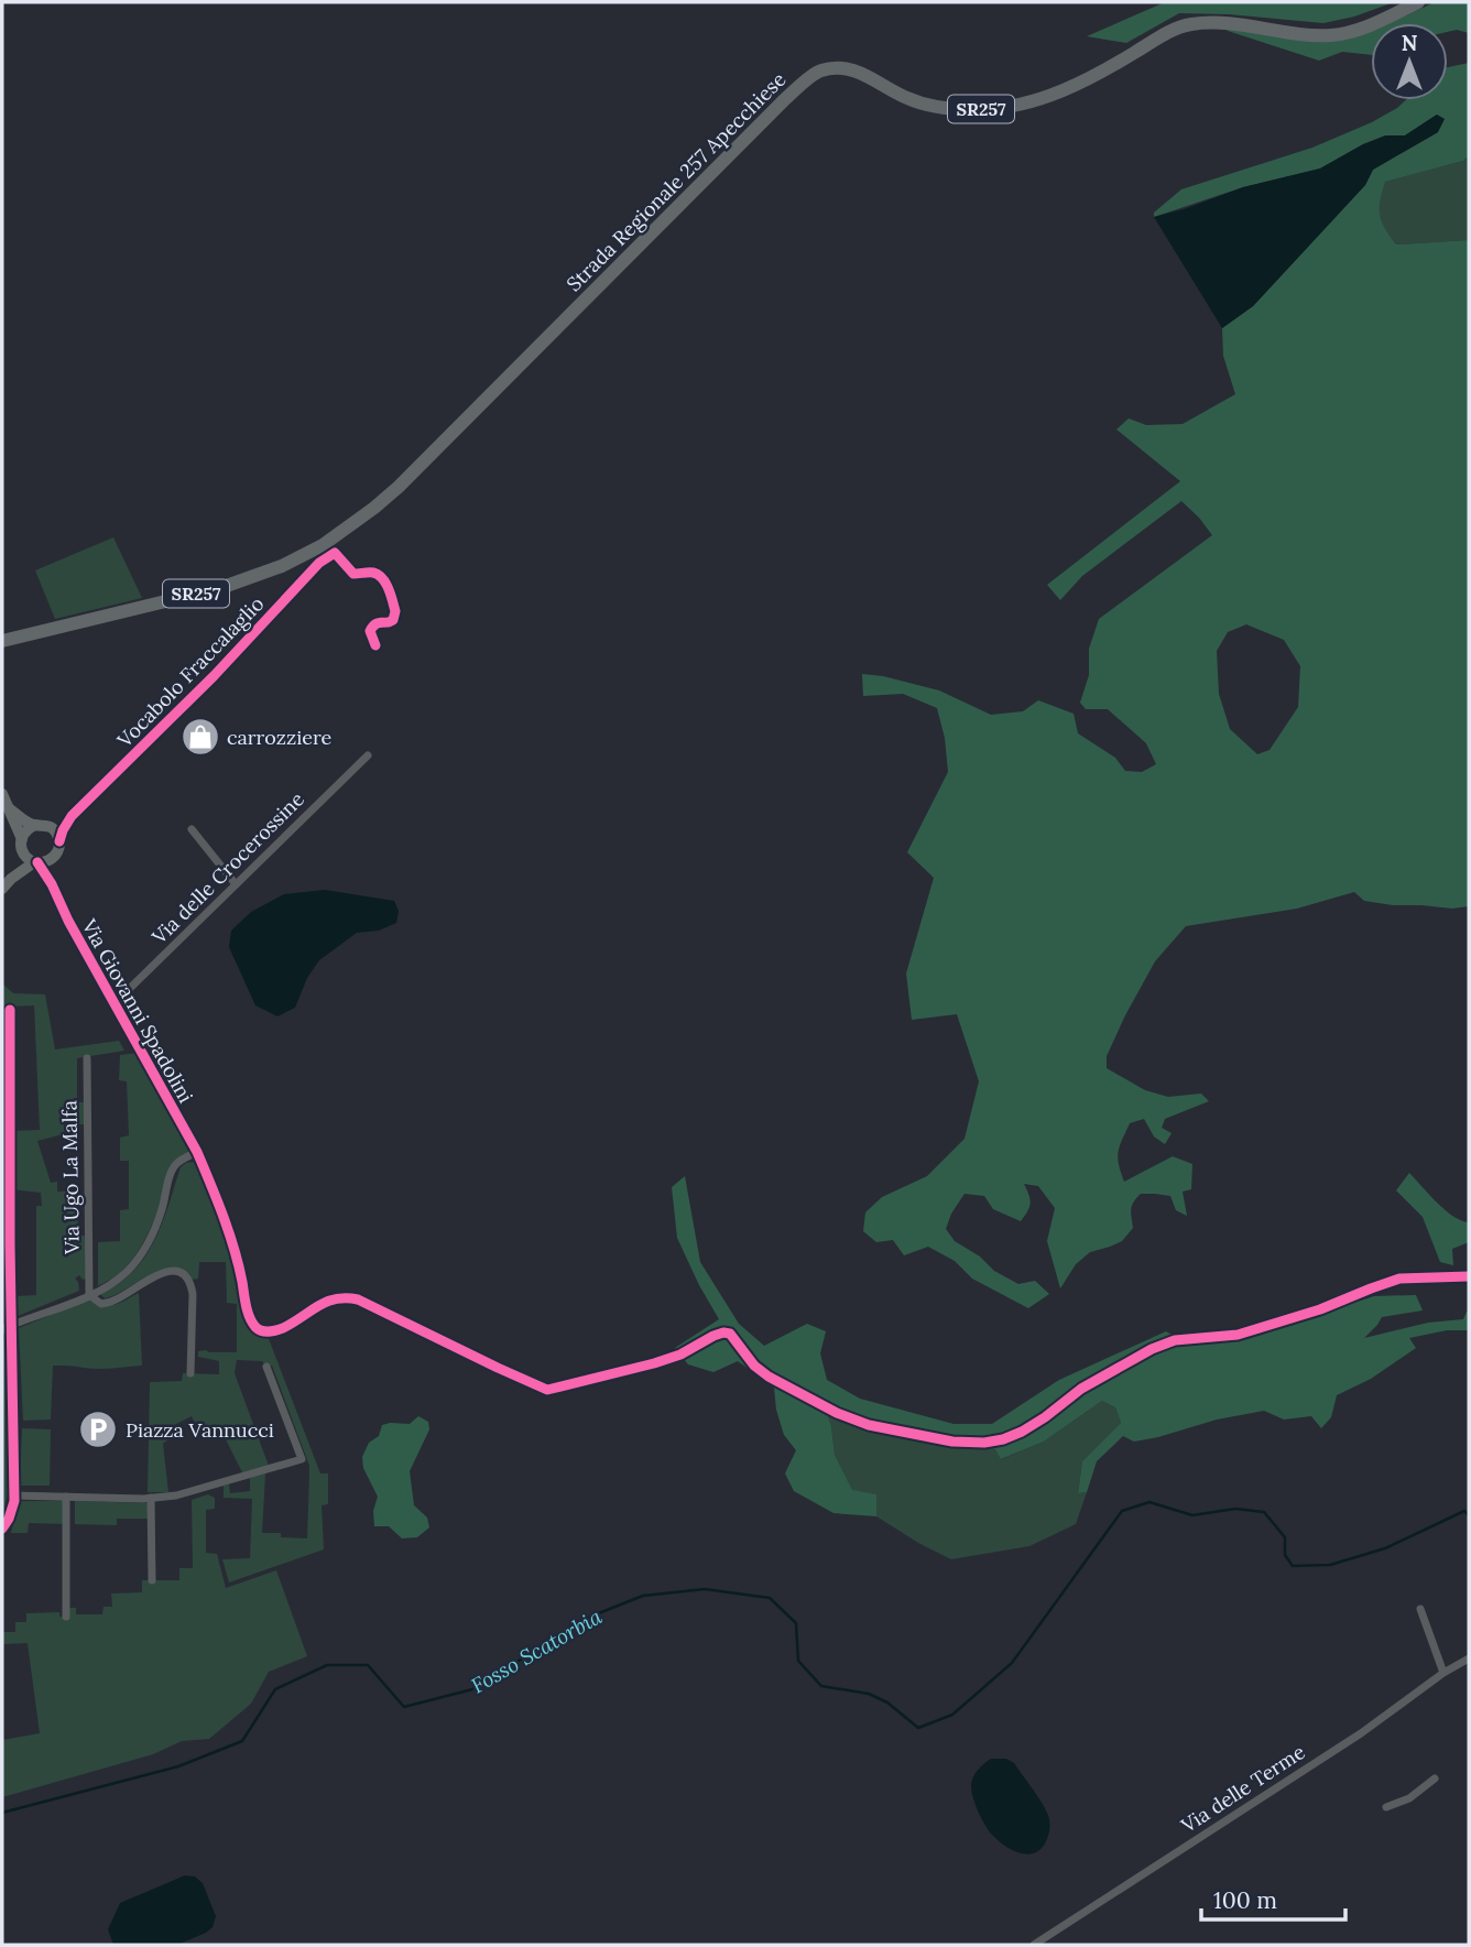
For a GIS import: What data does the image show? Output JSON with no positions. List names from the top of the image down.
{
  "streets": {
    "main road": ["SR257", "Strada Regionale 257 Apecchiese"],
    "street": [
      "Vocabolo Fraccalaglio",
      "Via delle Crocerossine",
      "Via Giovanni Spadolini",
      "Via Ugo La Malfa",
      "Via delle Terme"
    ]
  },
  "crossings": [
    ["Via delle Crocerossine", "Via Giovanni Spadolini"]
  ],
  "water": ["Fosso Scatorbia"],
  "places": {
    "shop": ["carrozziere"],
    "parking": ["Piazza Vannucci"]
  },
  "scale_bar": "100 m",
  "north": "top"
}
